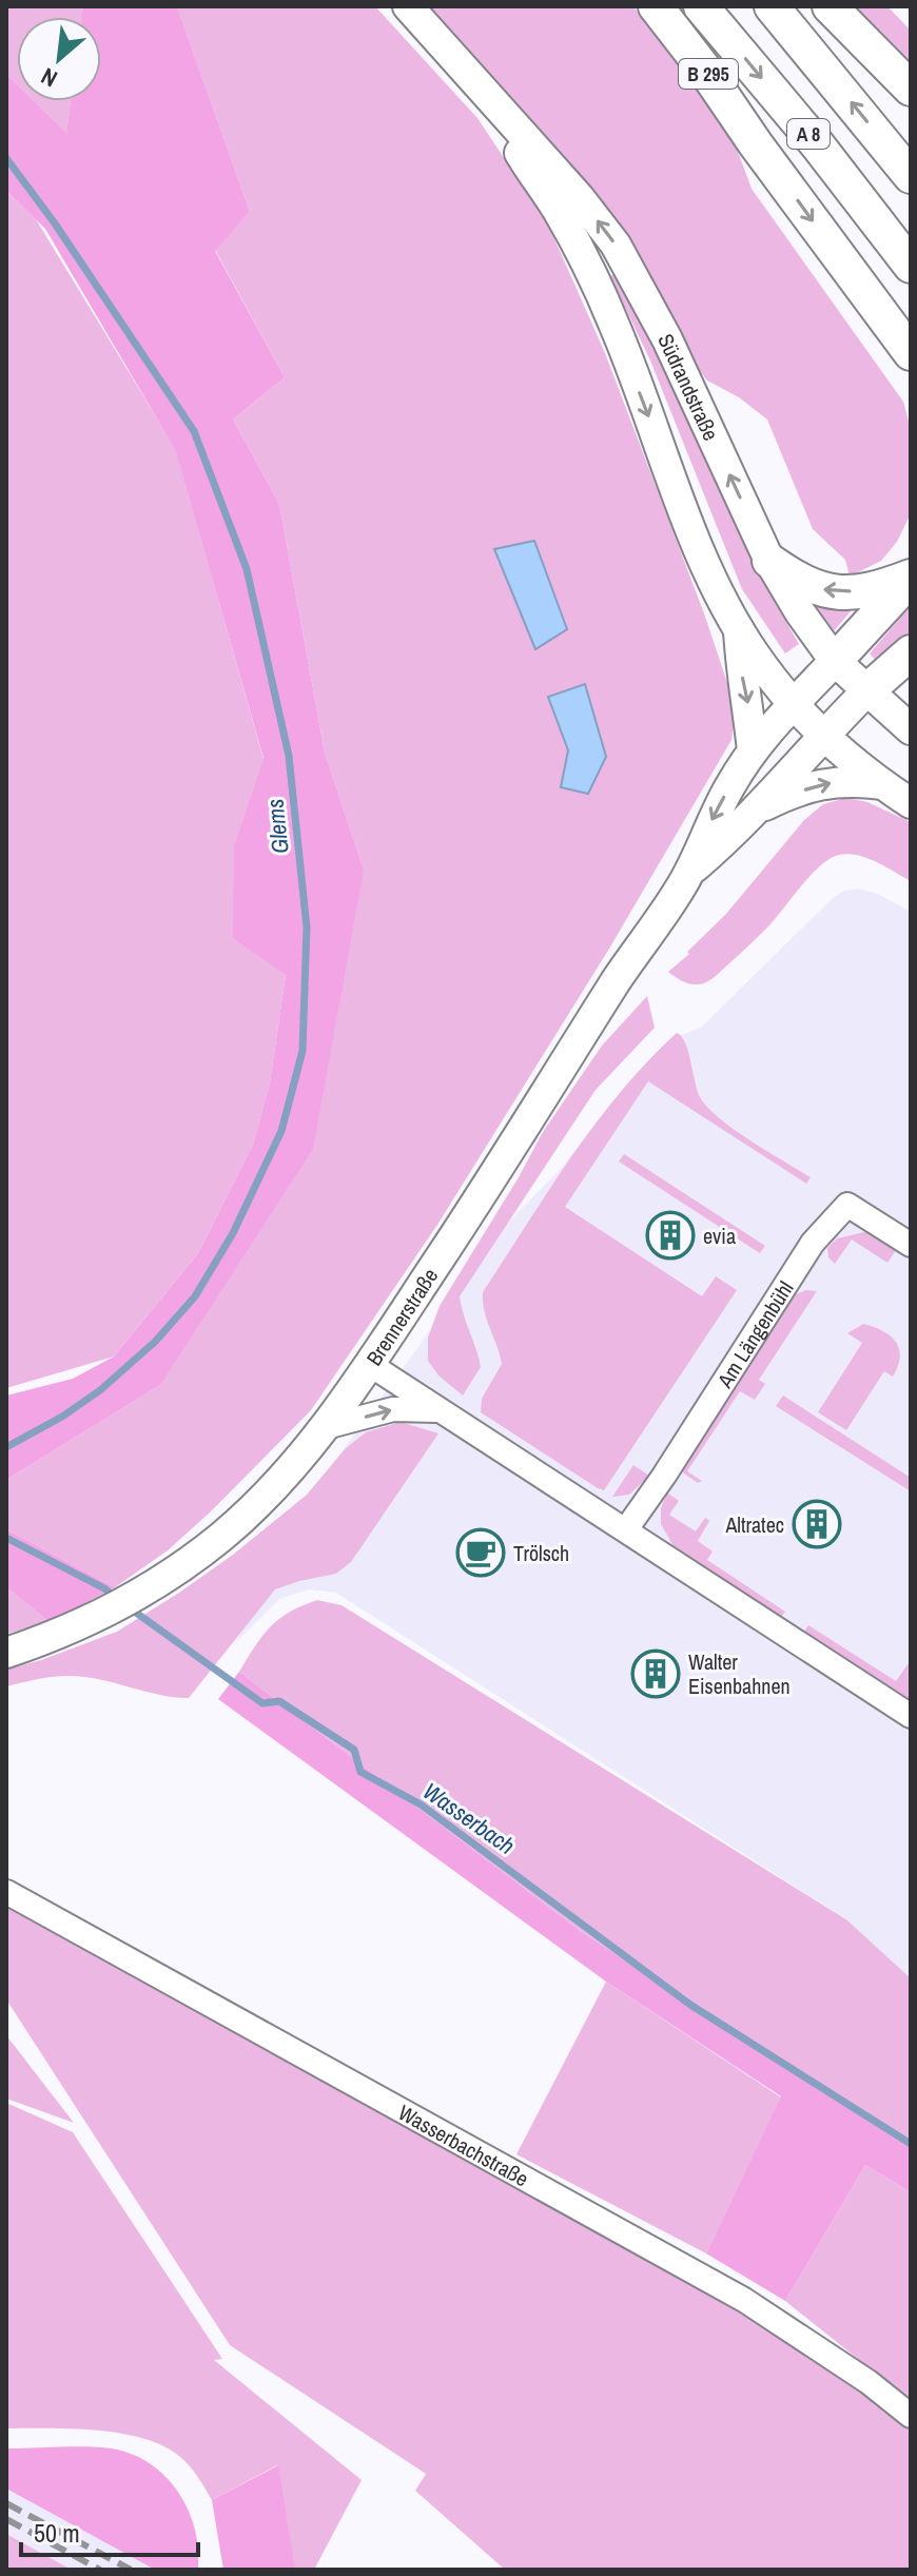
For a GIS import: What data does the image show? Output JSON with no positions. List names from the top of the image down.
{
  "streets": {
    "highway": ["B 295", "A 8"],
    "main road": ["Südrandstraße", "Brennerstraße"],
    "street": ["Am Längenbühl", "Wasserbachstraße"]
  },
  "crossings": [
    ["Südrandstraße", "Brennerstraße"]
  ],
  "water": ["Glems", "Wasserbach"],
  "places": {
    "building": ["evia", "Altratec", "Walter Eisenbahnen"],
    "cafe": ["Trölsch"]
  },
  "scale_bar": "50 m",
  "north": "bottom left"
}
